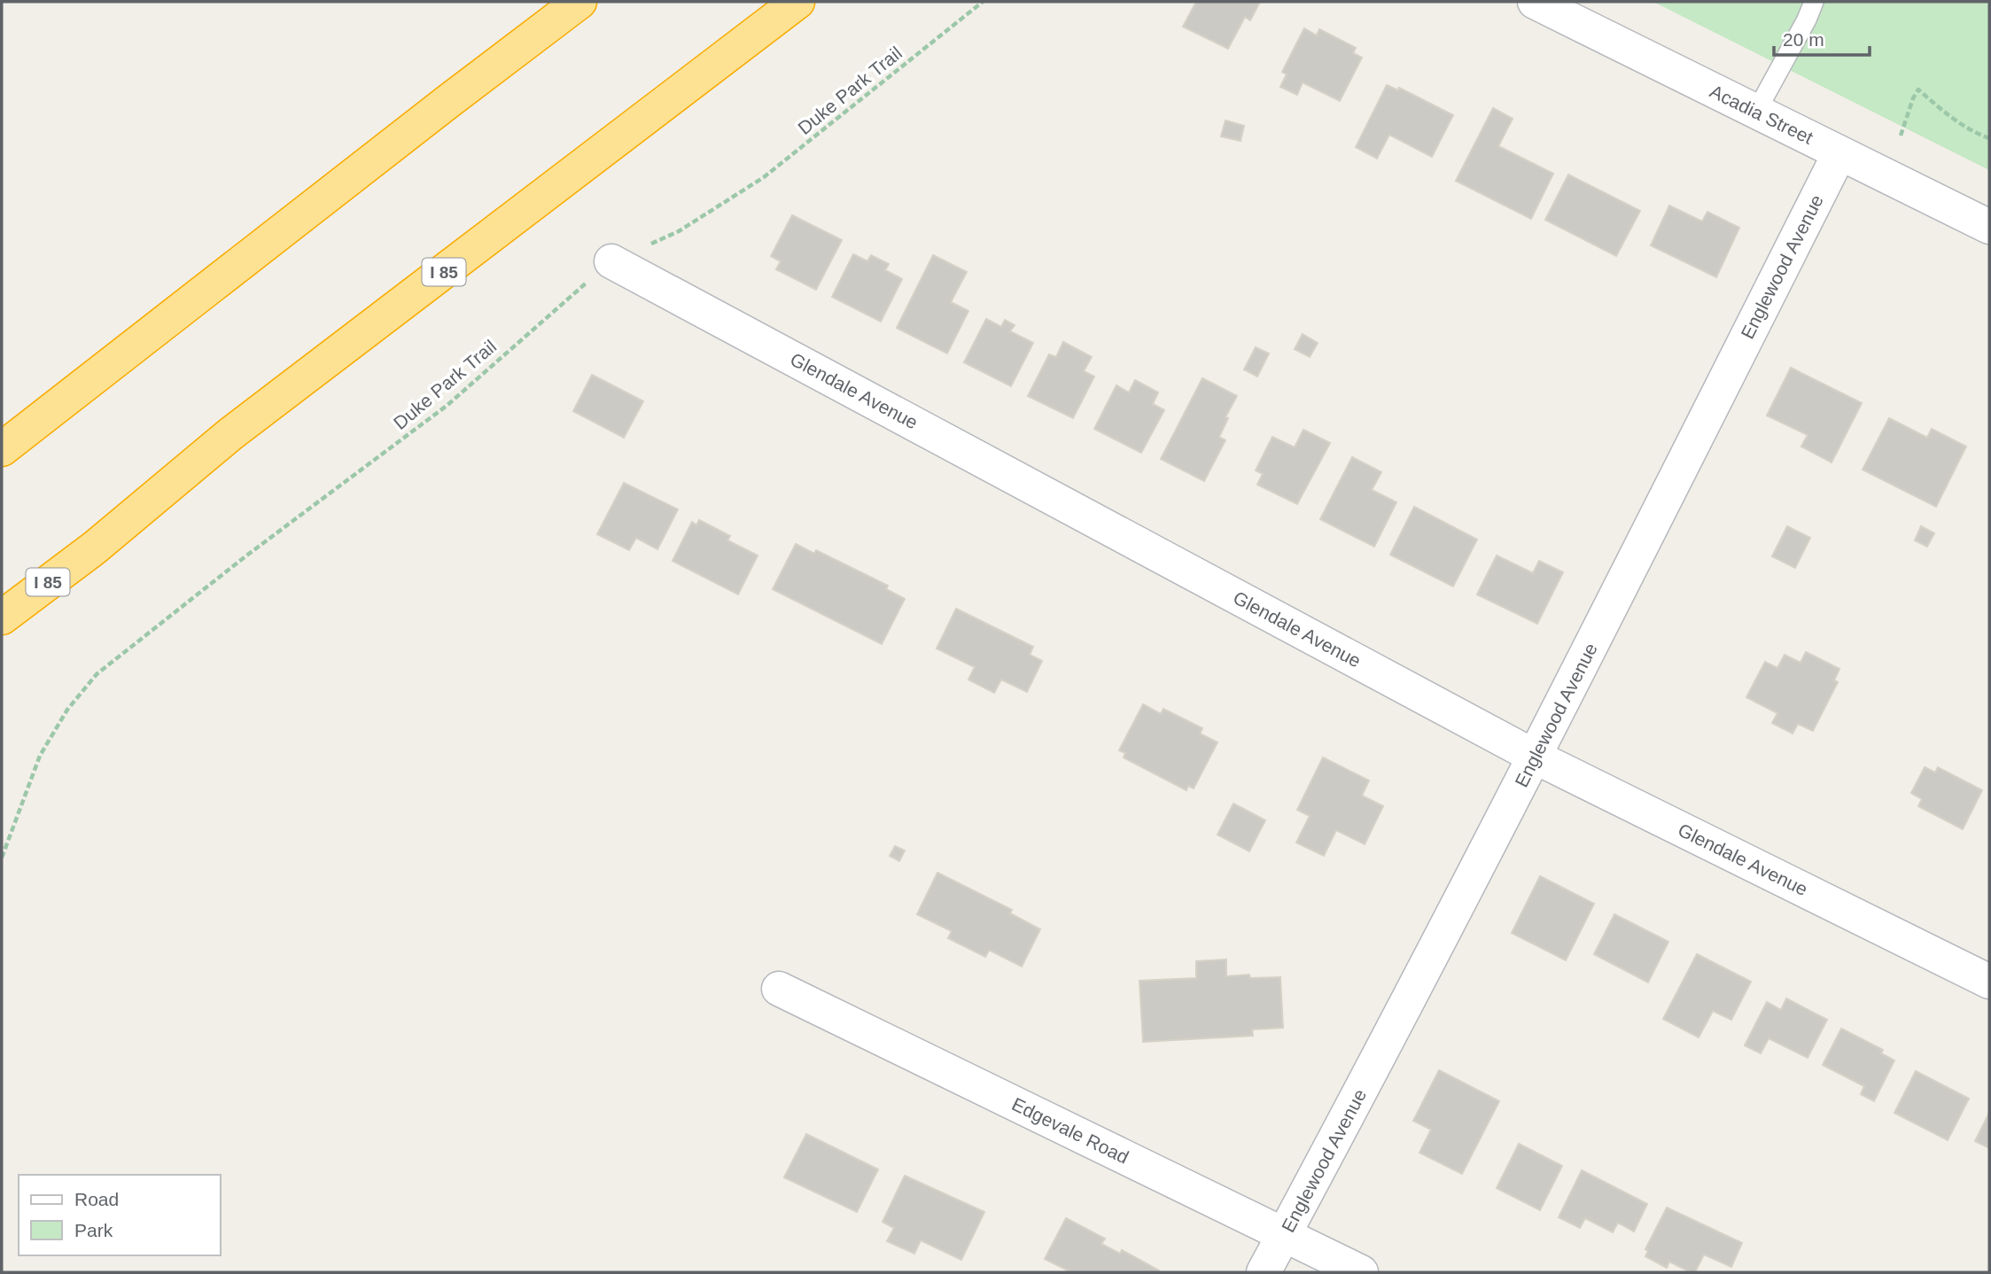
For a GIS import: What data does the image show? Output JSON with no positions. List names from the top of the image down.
{
  "streets": {
    "highway": ["I 85"],
    "street": [
      "Acadia Street",
      "Englewood Avenue",
      "Glendale Avenue",
      "Edgevale Road"
    ],
    "path": ["Duke Park Trail"]
  },
  "crossings": [
    ["Duke Park Trail", "Glendale Avenue"],
    ["Acadia Street", "Englewood Avenue"],
    ["Englewood Avenue", "Glendale Avenue"],
    ["Englewood Avenue", "Edgevale Road"]
  ],
  "legend": ["Road", "Park"],
  "scale_bar": "20 m"
}
